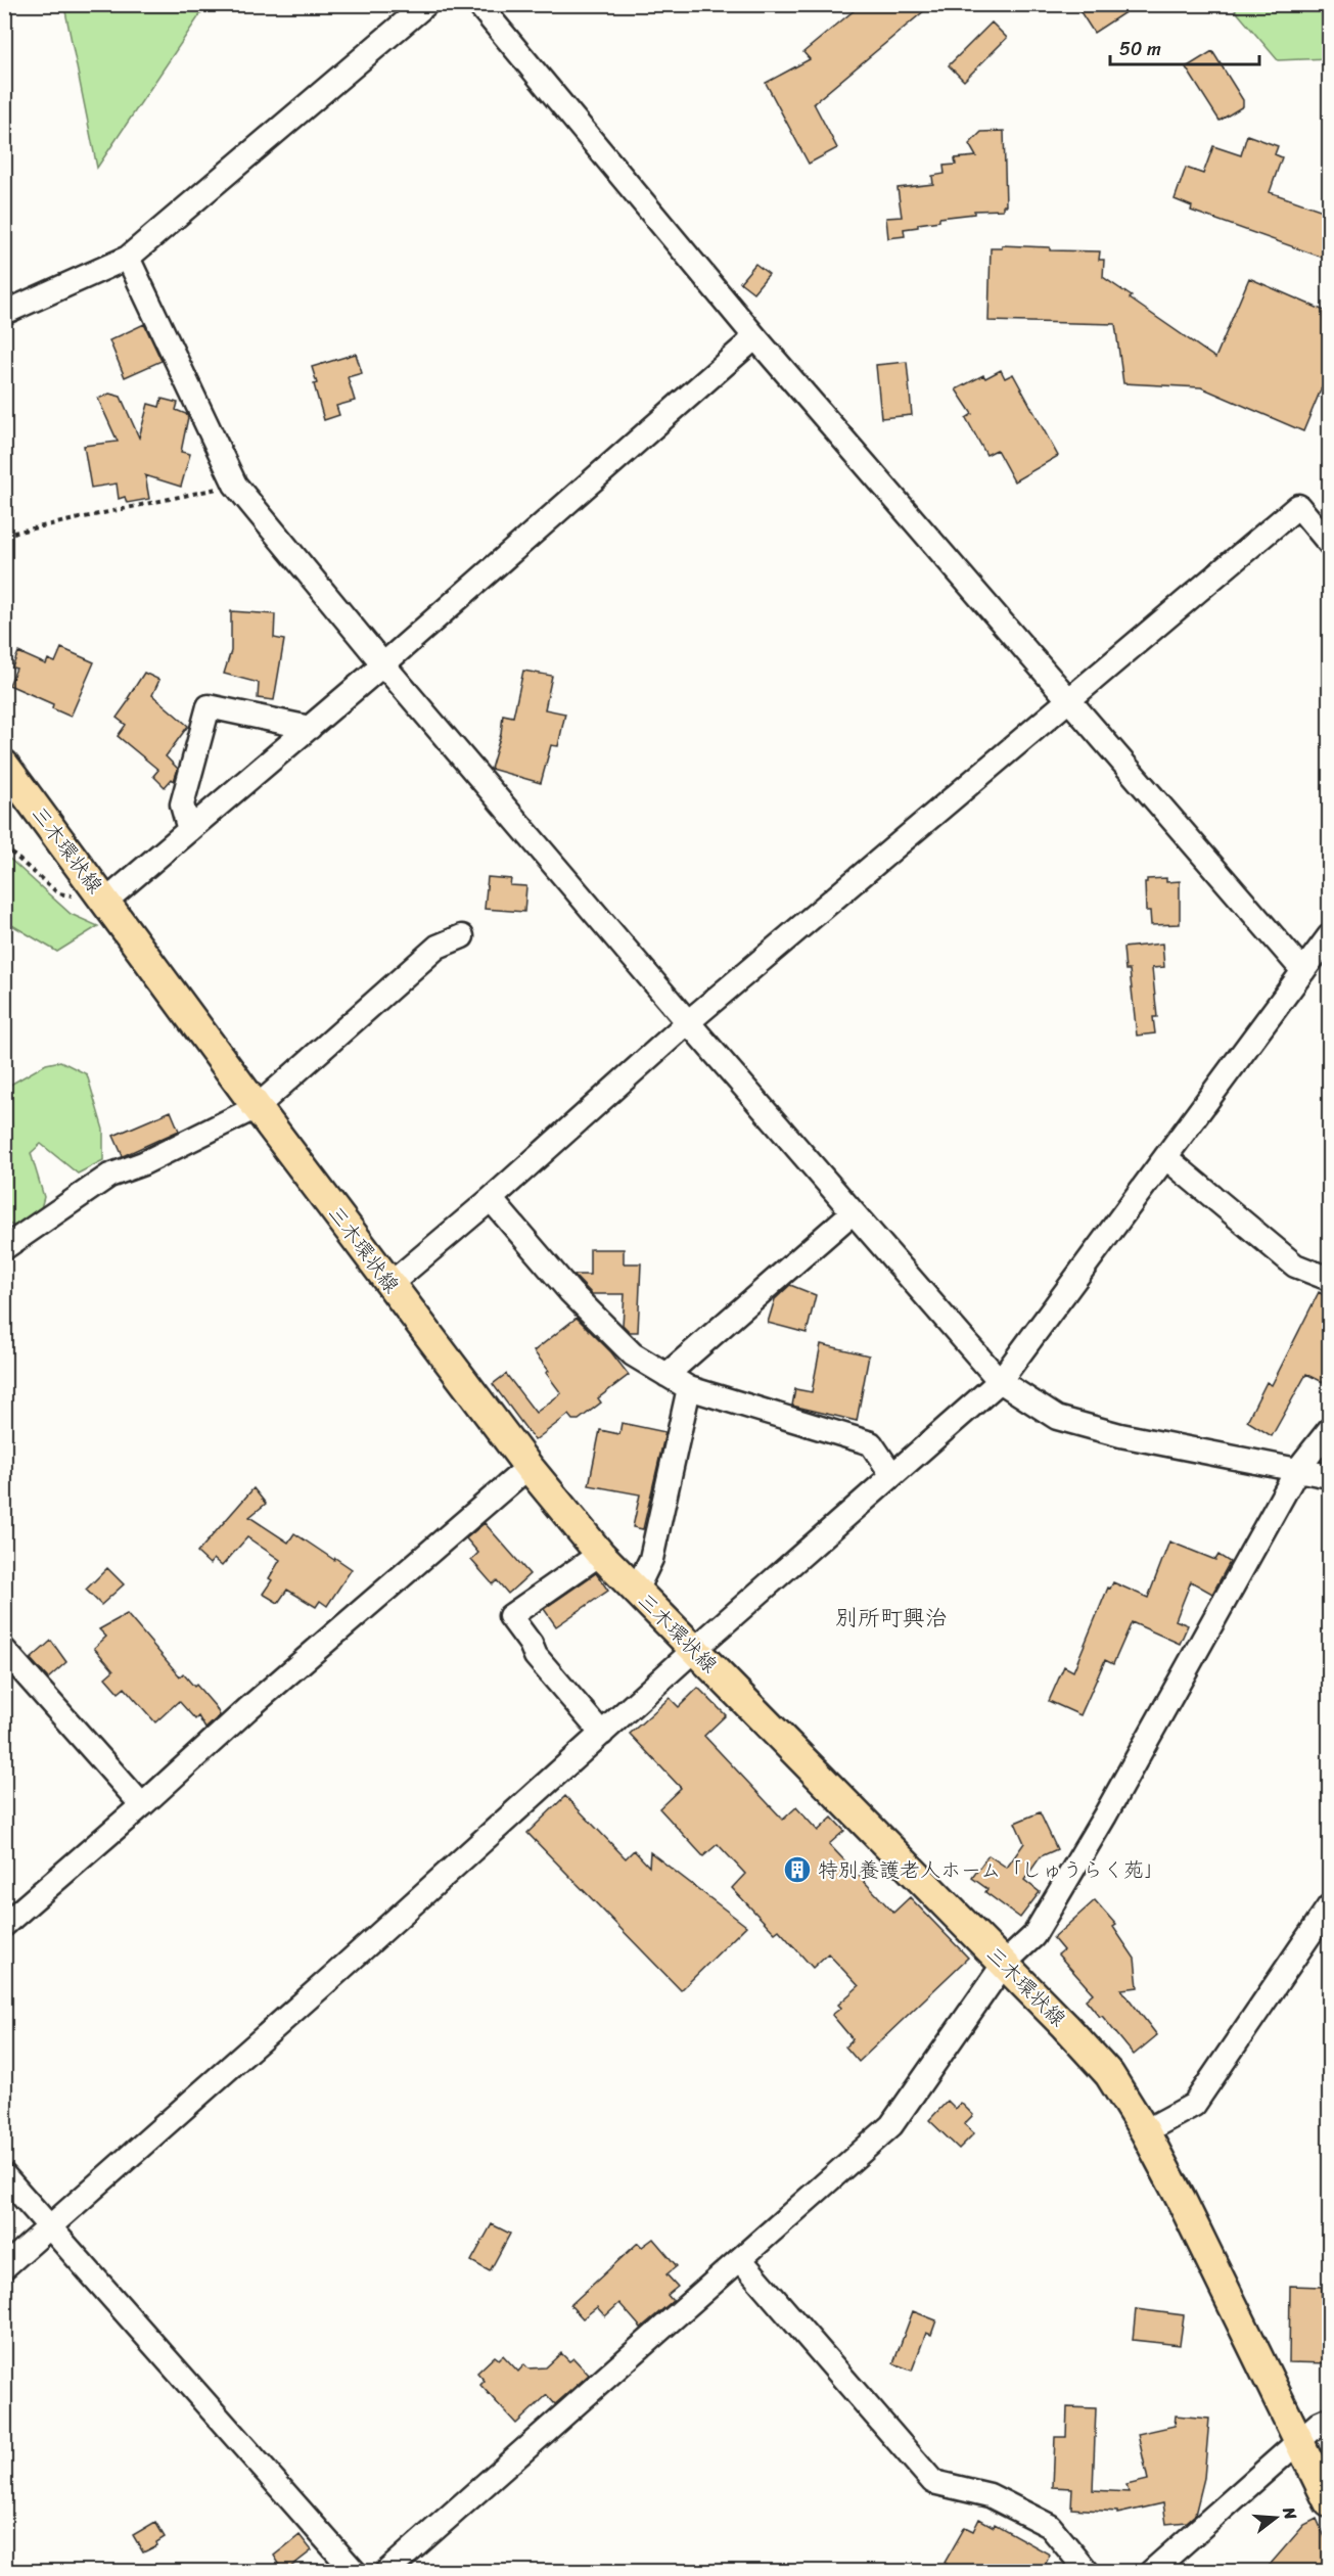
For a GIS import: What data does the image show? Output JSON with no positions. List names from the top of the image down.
{
  "streets": {
    "main road": ["三木環状線"]
  },
  "districts": ["別所町興治"],
  "places": {
    "building": ["特別養護老人ホーム「しゅうらく苑」"]
  },
  "scale_bar": "50 m",
  "north": "right"
}
